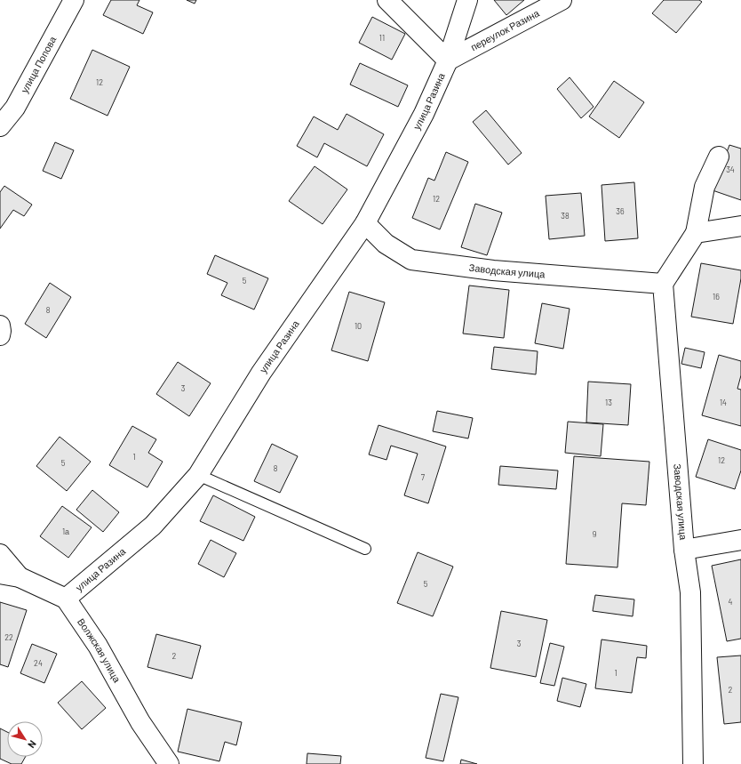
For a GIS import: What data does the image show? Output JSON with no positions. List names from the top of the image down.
{
  "streets": {
    "street": [
      "переулок Разина",
      "улица Попова",
      "улица Разина",
      "Заводская улица",
      "Волжская улица"
    ]
  },
  "crossings": [
    ["переулок Разина", "улица Разина"],
    ["улица Разина", "Заводская улица"],
    ["улица Разина", "Волжская улица"]
  ],
  "house_numbers": [
    "11",
    "12",
    "34",
    "12",
    "36",
    "38",
    "5",
    "16",
    "8",
    "10",
    "3",
    "13",
    "14",
    "1",
    "12",
    "5",
    "8",
    "7",
    "1а",
    "9",
    "5",
    "4",
    "22",
    "3",
    "2",
    "24",
    "1",
    "2"
  ],
  "north": "bottom right"
}
